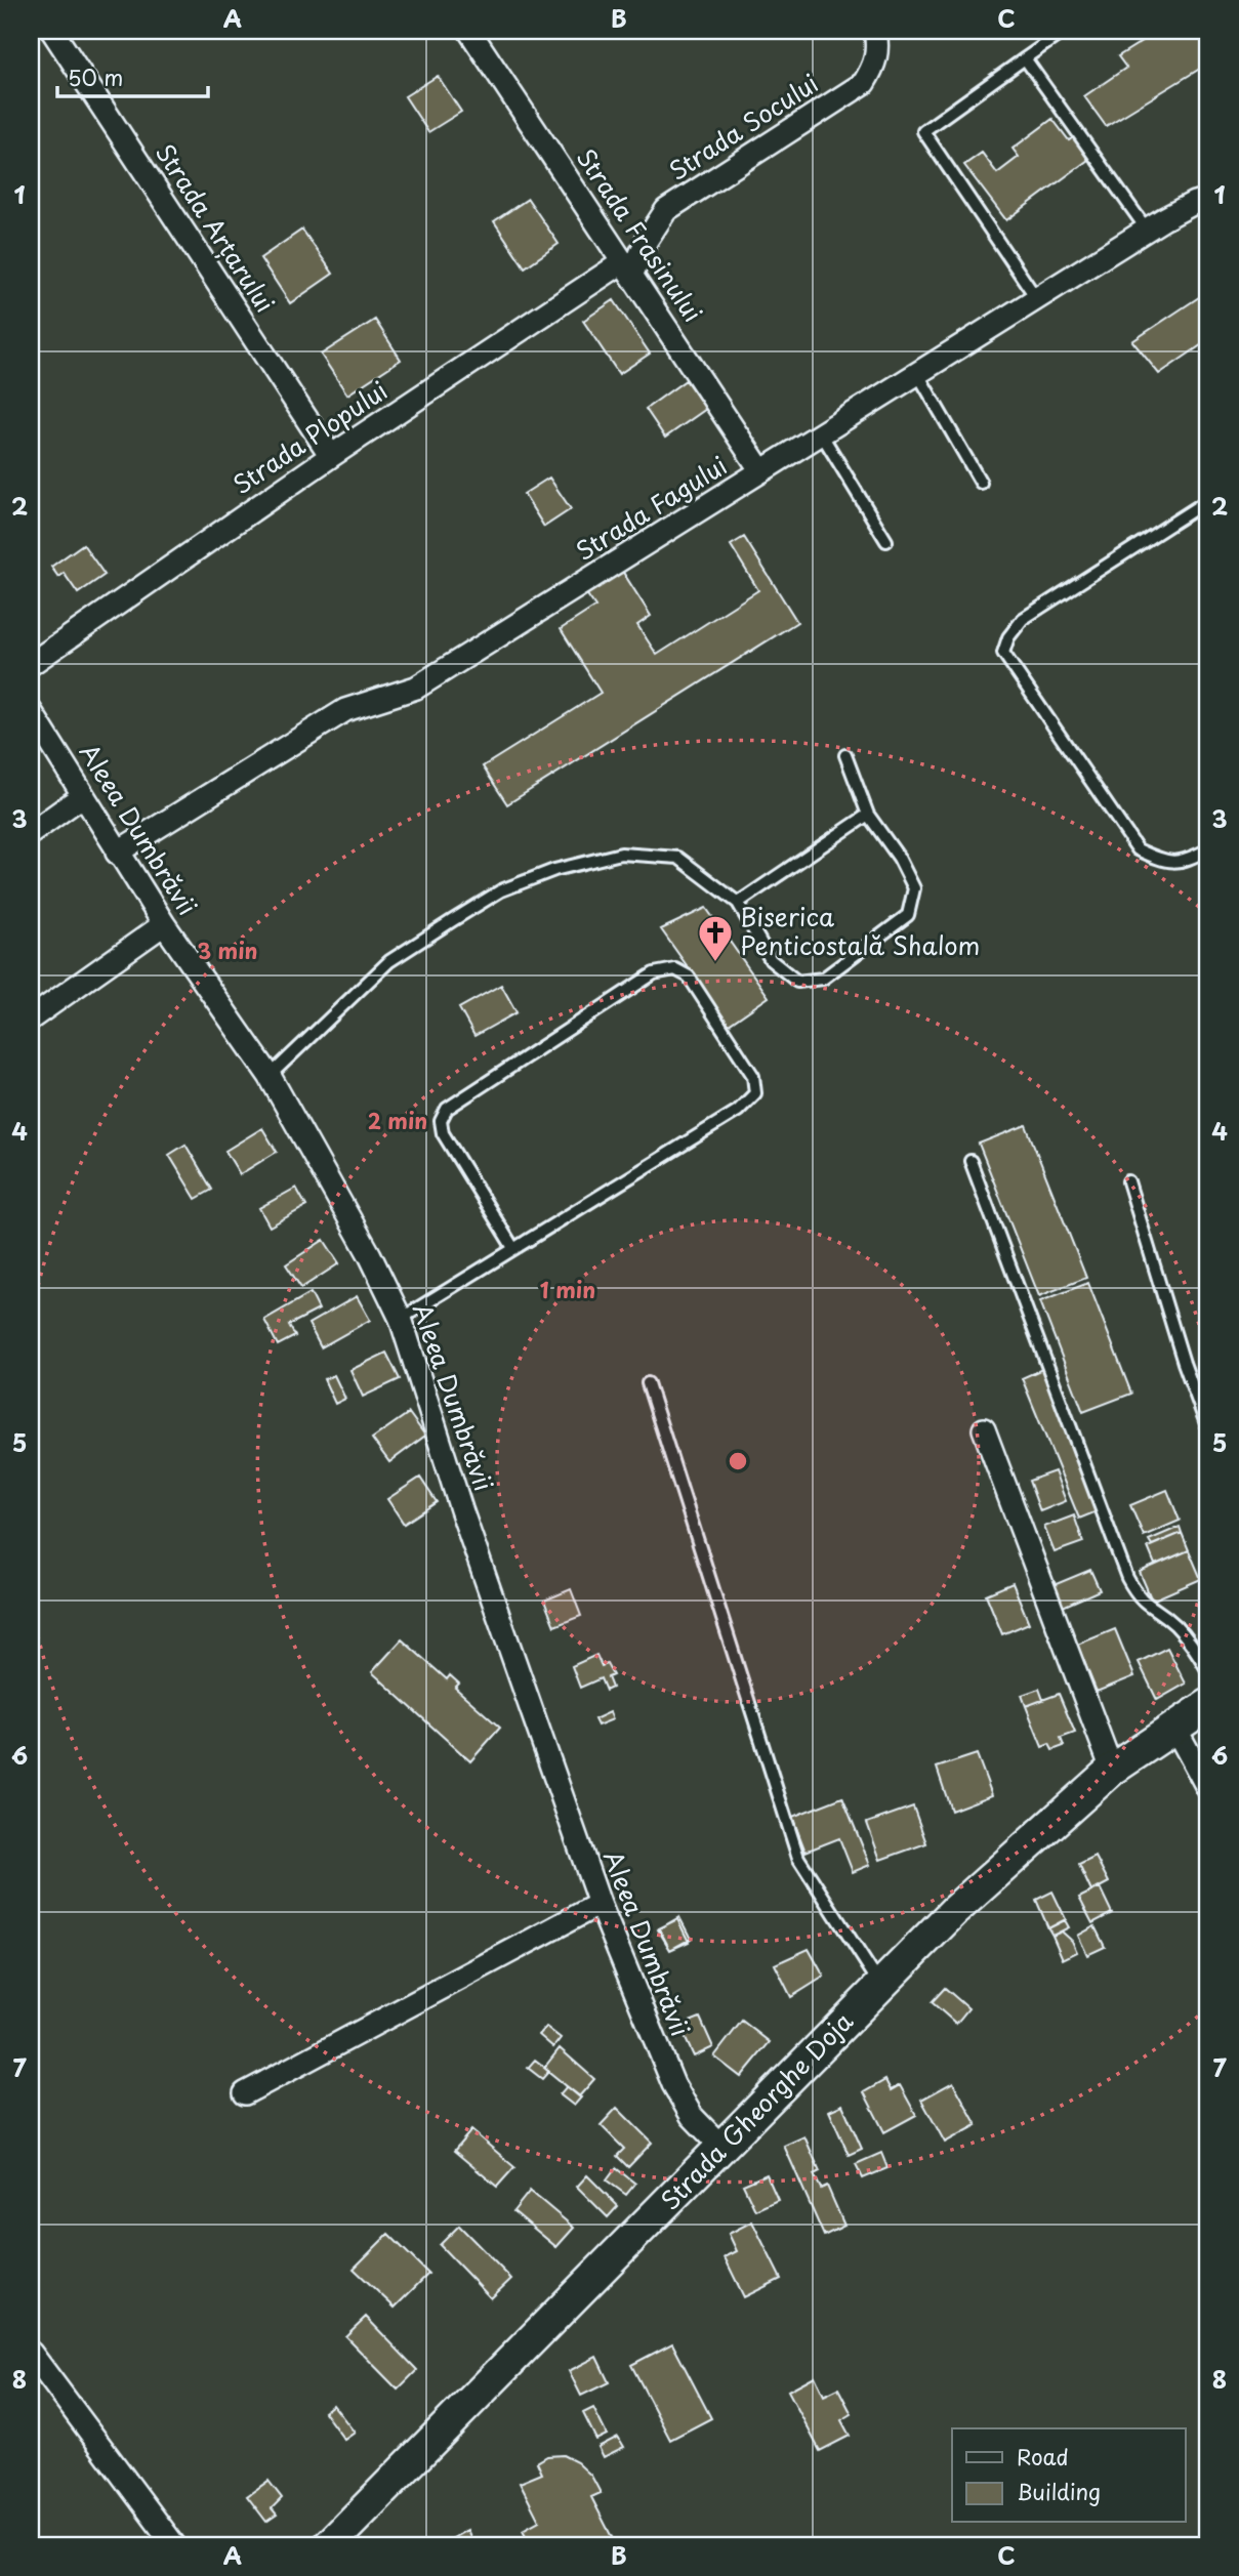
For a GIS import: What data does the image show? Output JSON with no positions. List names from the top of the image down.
{
  "streets": {
    "main road": ["Strada Gheorghe Doja"],
    "street": [
      "Strada Socului",
      "Strada Arțarului",
      "Strada Frasinului",
      "Strada Plopului",
      "Strada Fagului",
      "Aleea Dumbrăvii"
    ]
  },
  "crossings": [
    ["Strada Socului", "Strada Frasinului"],
    ["Strada Socului", "Strada Plopului"],
    ["Strada Arțarului", "Strada Plopului"],
    ["Strada Frasinului", "Strada Plopului"],
    ["Strada Frasinului", "Strada Fagului"],
    ["Strada Fagului", "Aleea Dumbrăvii"],
    ["Aleea Dumbrăvii", "Strada Gheorghe Doja"]
  ],
  "places": {
    "church": ["Biserica Penticostală Shalom"]
  },
  "legend": ["Road", "Building"],
  "scale_bar": "50 m",
  "grid": {
    "columns": ["A", "B", "C"],
    "rows": [
      "1",
      "2",
      "3",
      "4",
      "5",
      "6",
      "7",
      "8"
    ]
  },
  "rings": ["3 min", "2 min", "1 min"]
}
